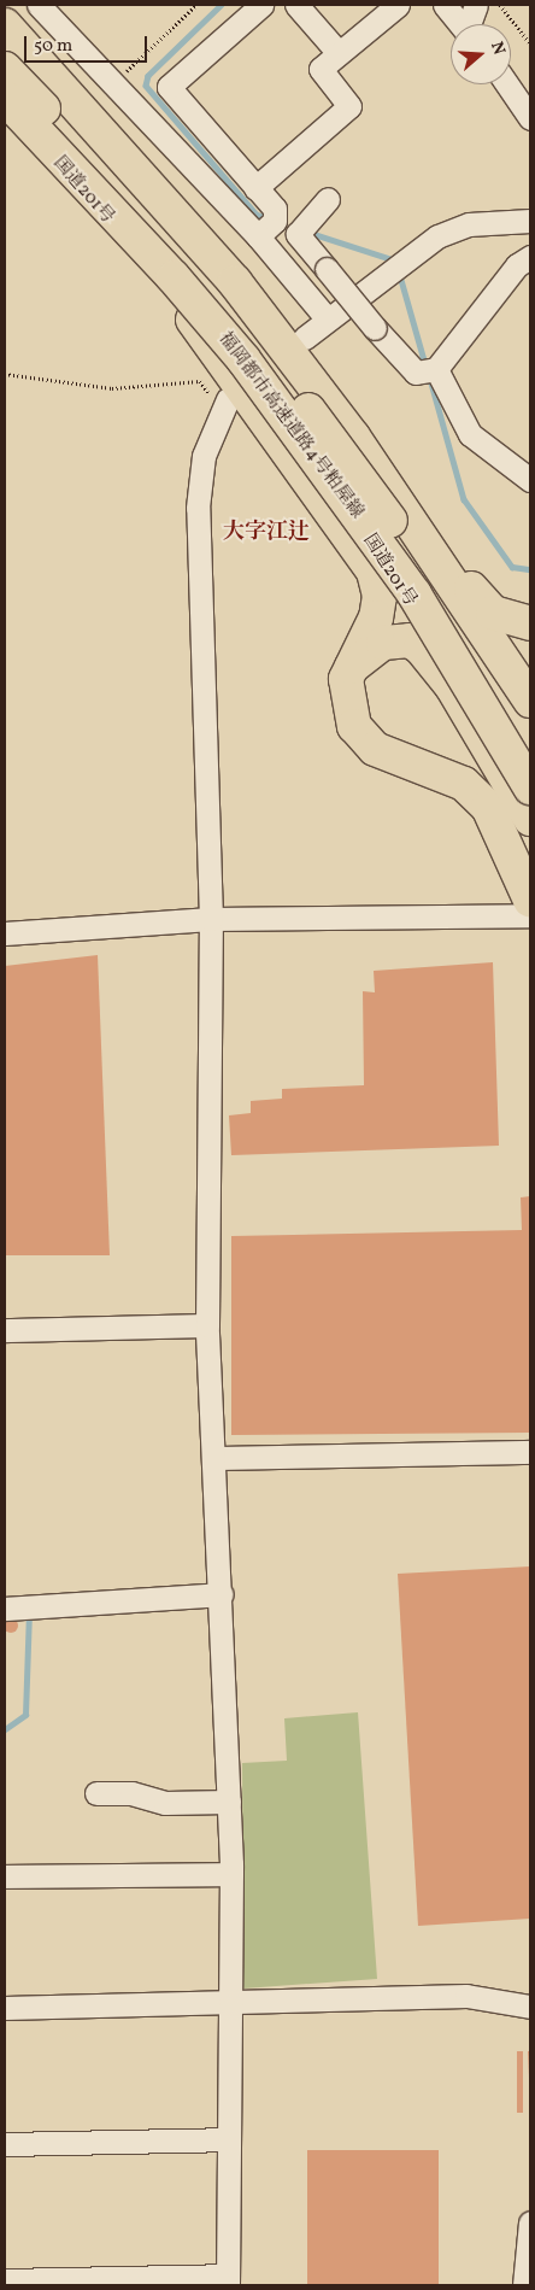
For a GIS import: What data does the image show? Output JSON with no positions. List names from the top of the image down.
{
  "streets": {
    "highway": ["国道201号", "福岡都市高速道路4号粕屋線"]
  },
  "districts": ["大字江辻"],
  "scale_bar": "50 m",
  "north": "right"
}
